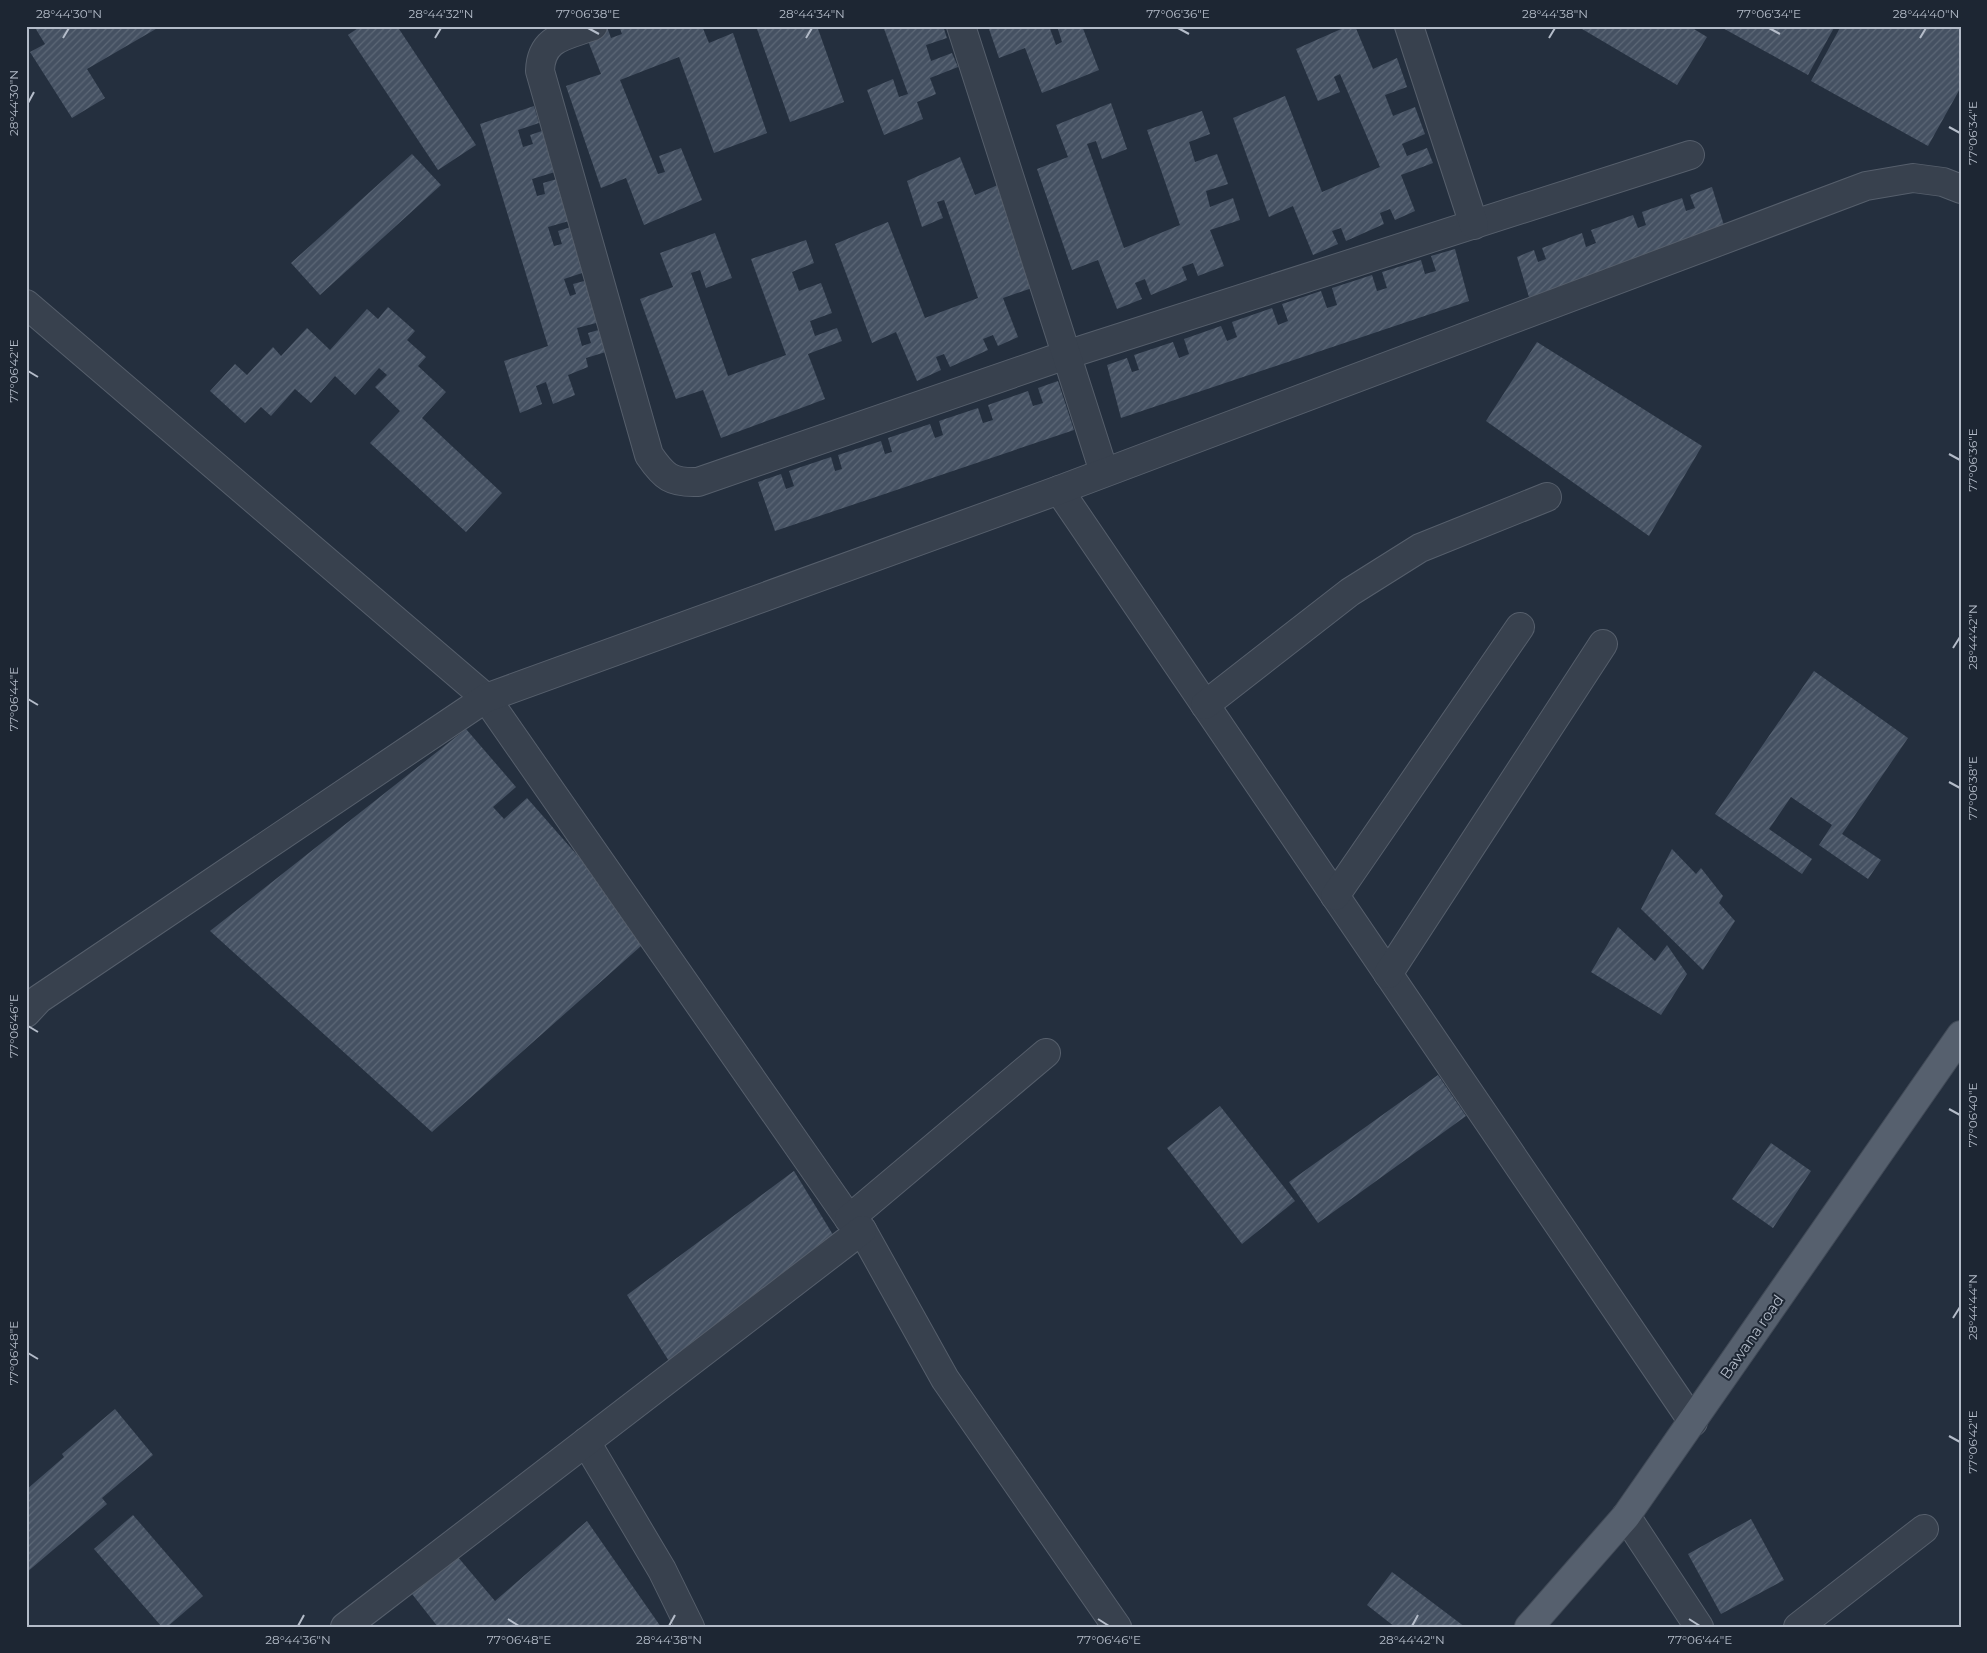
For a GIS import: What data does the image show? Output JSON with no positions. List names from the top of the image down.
{
  "streets": {
    "main road": ["Bawana road"]
  },
  "coordinates": [
    "28°44'30\"N",
    "28°44'32\"N",
    "77°06'38\"E",
    "28°44'34\"N",
    "77°06'36\"E",
    "28°44'38\"N",
    "77°06'34\"E",
    "28°44'40\"N",
    "77°06'42\"E",
    "28°44'42\"N",
    "77°06'44\"E",
    "77°06'46\"E",
    "77°06'40\"E",
    "28°44'44\"N",
    "77°06'48\"E",
    "28°44'36\"N"
  ]
}
